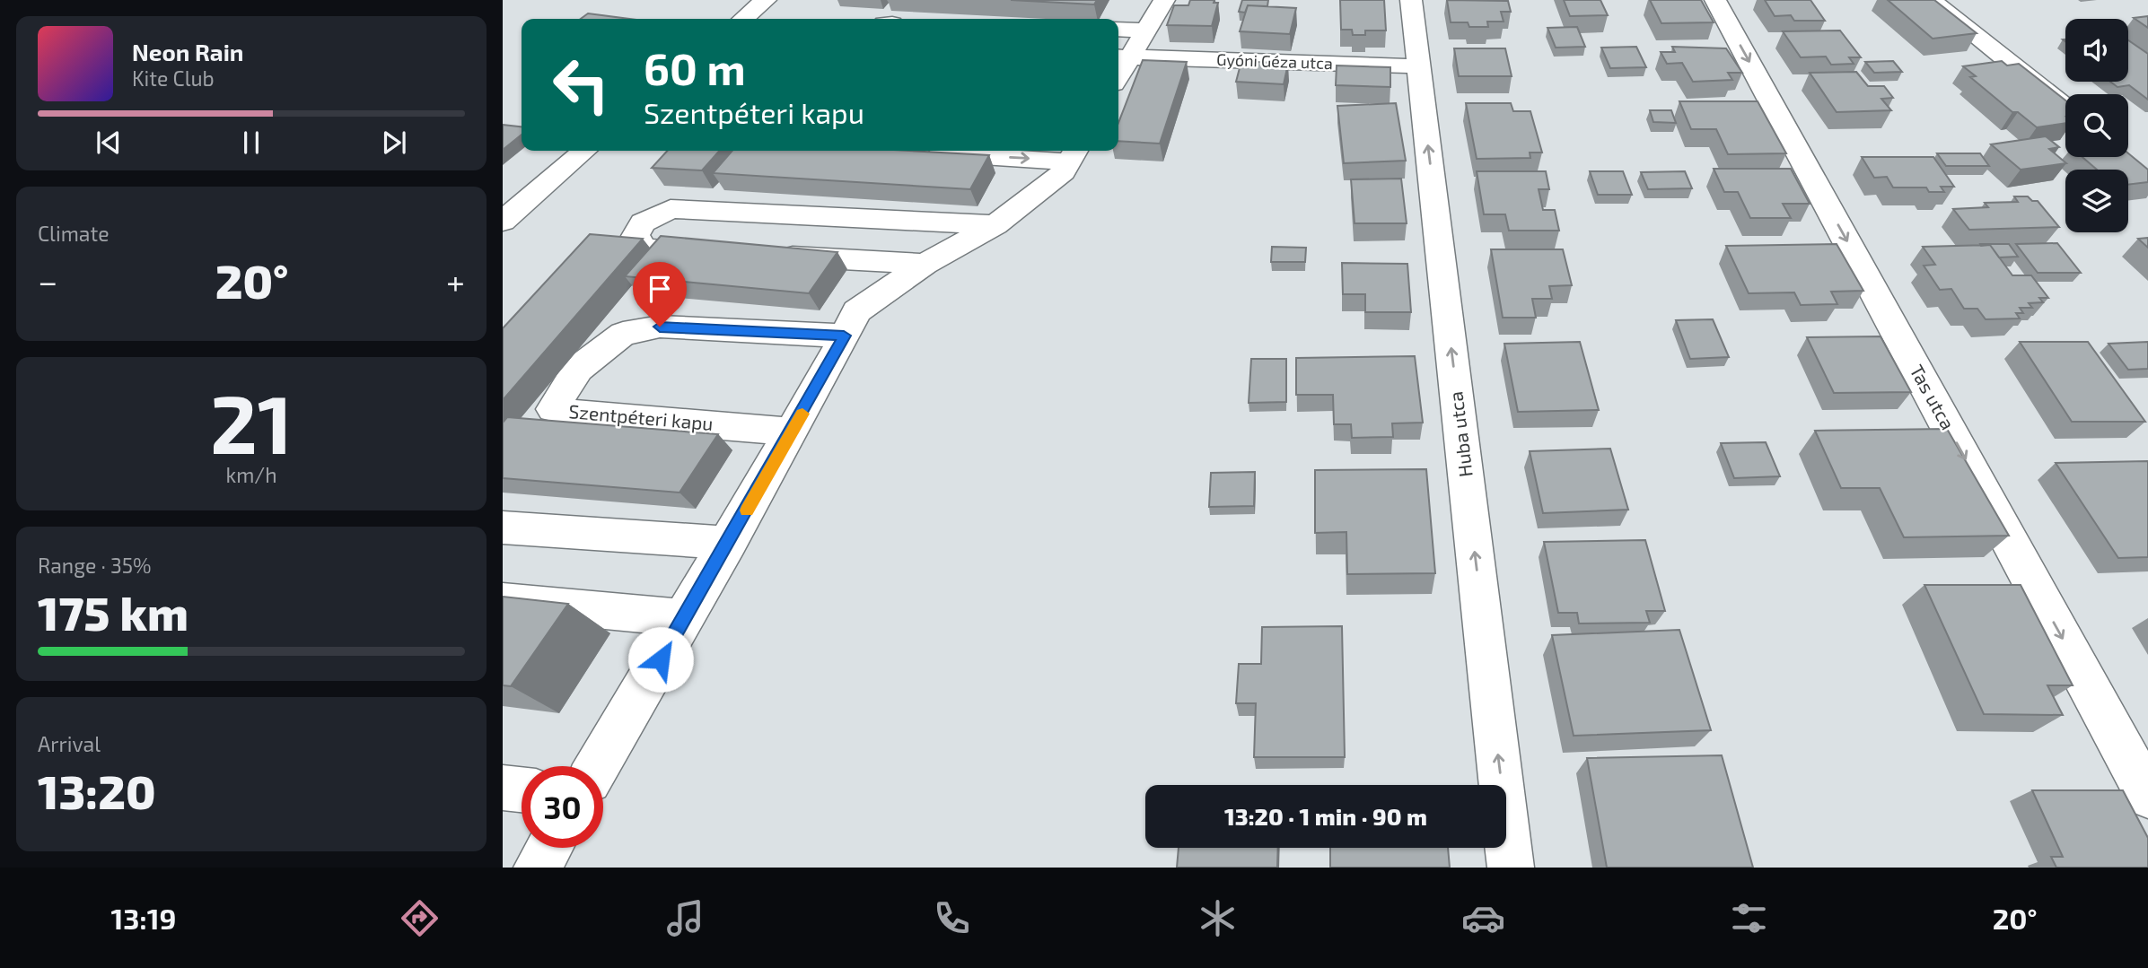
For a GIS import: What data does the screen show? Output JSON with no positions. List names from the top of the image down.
{
  "streets": {
    "street": [
      "Gyóni Géza utca",
      "Tas utca",
      "Szentpéteri kapu",
      "Huba utca"
    ]
  },
  "crossings": [
    ["Gyóni Géza utca", "Huba utca"]
  ],
  "one_way": ["Tas utca", "Huba utca"],
  "page": {
    "turn": ["60 m", "Szentpéteri kapu"],
    "song": ["Neon Rain", "Kite Club"],
    "tile": [
      "Climate",
      ["21", "km/h"],
      ["Range · 35%", "175 km"],
      ["Arrival", "13:20"]
    ],
    "heat": ["−", "20°", "+"],
    "limit": "30",
    "trip": "13:20 · 1 min · 90 m",
    "tabs": ["13:19", "20°"]
  }
}
